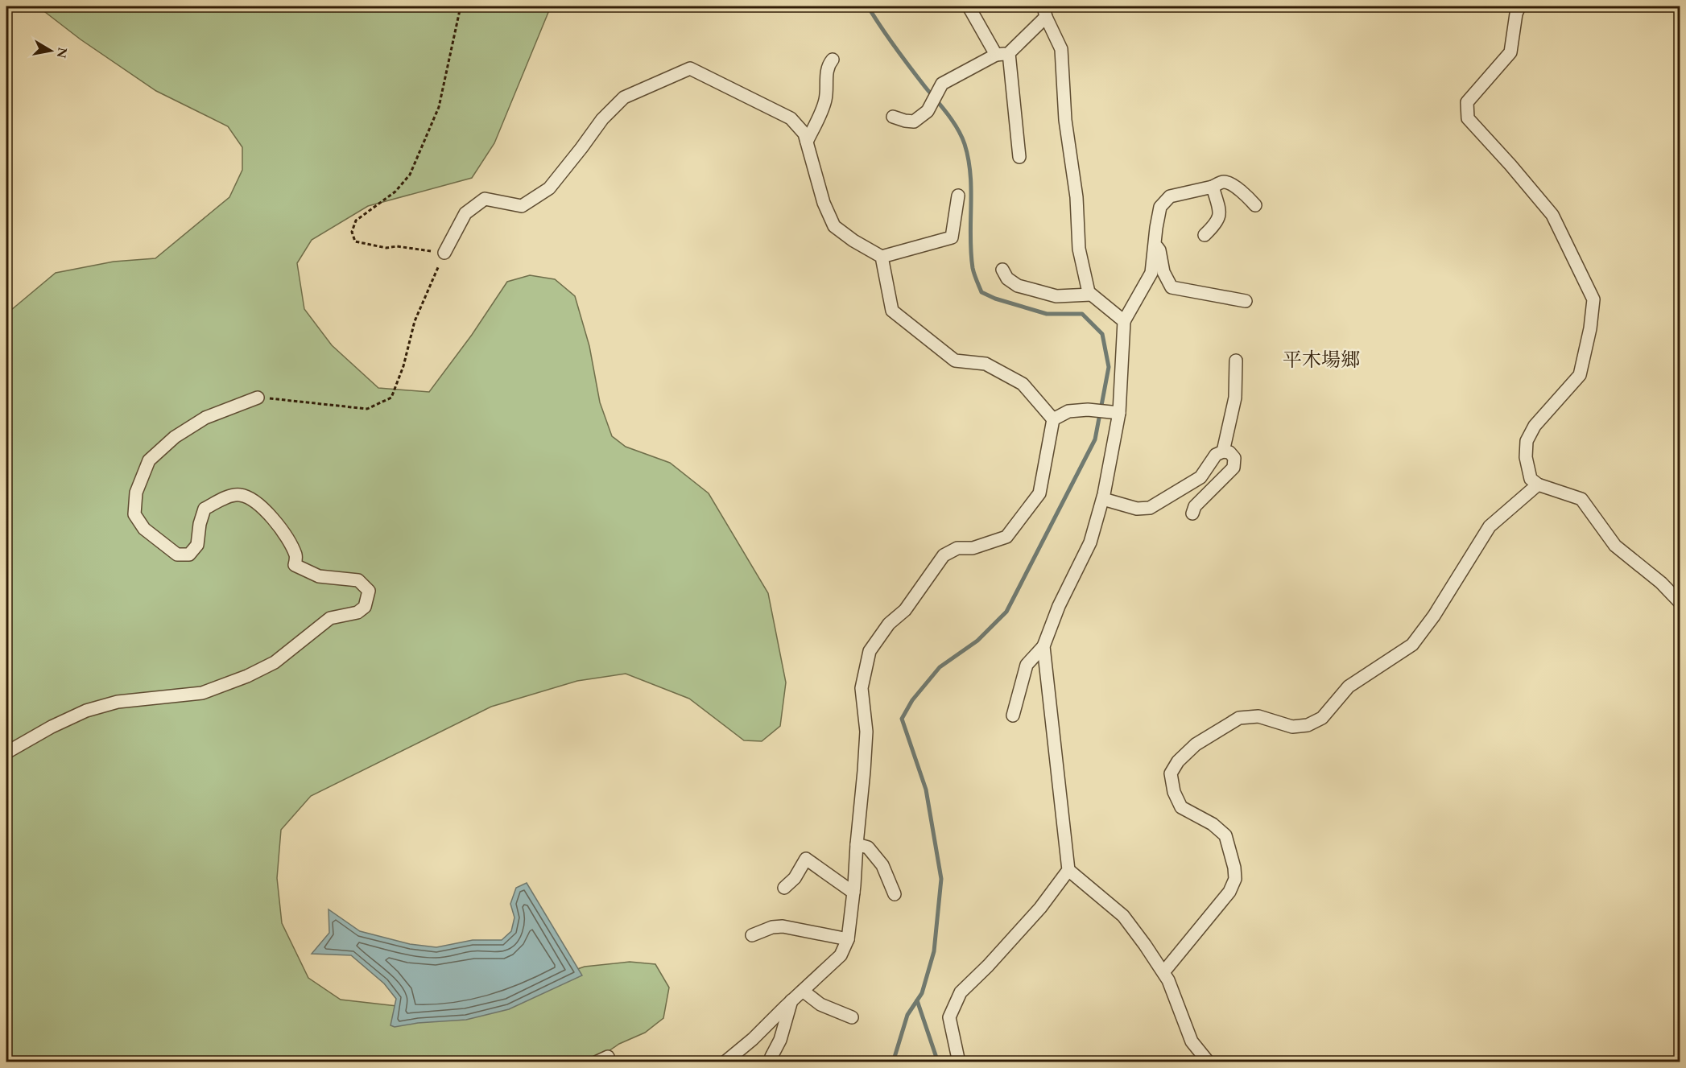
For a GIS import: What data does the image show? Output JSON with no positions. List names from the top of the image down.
{
  "districts": ["平木場郷"],
  "north": "right"
}
